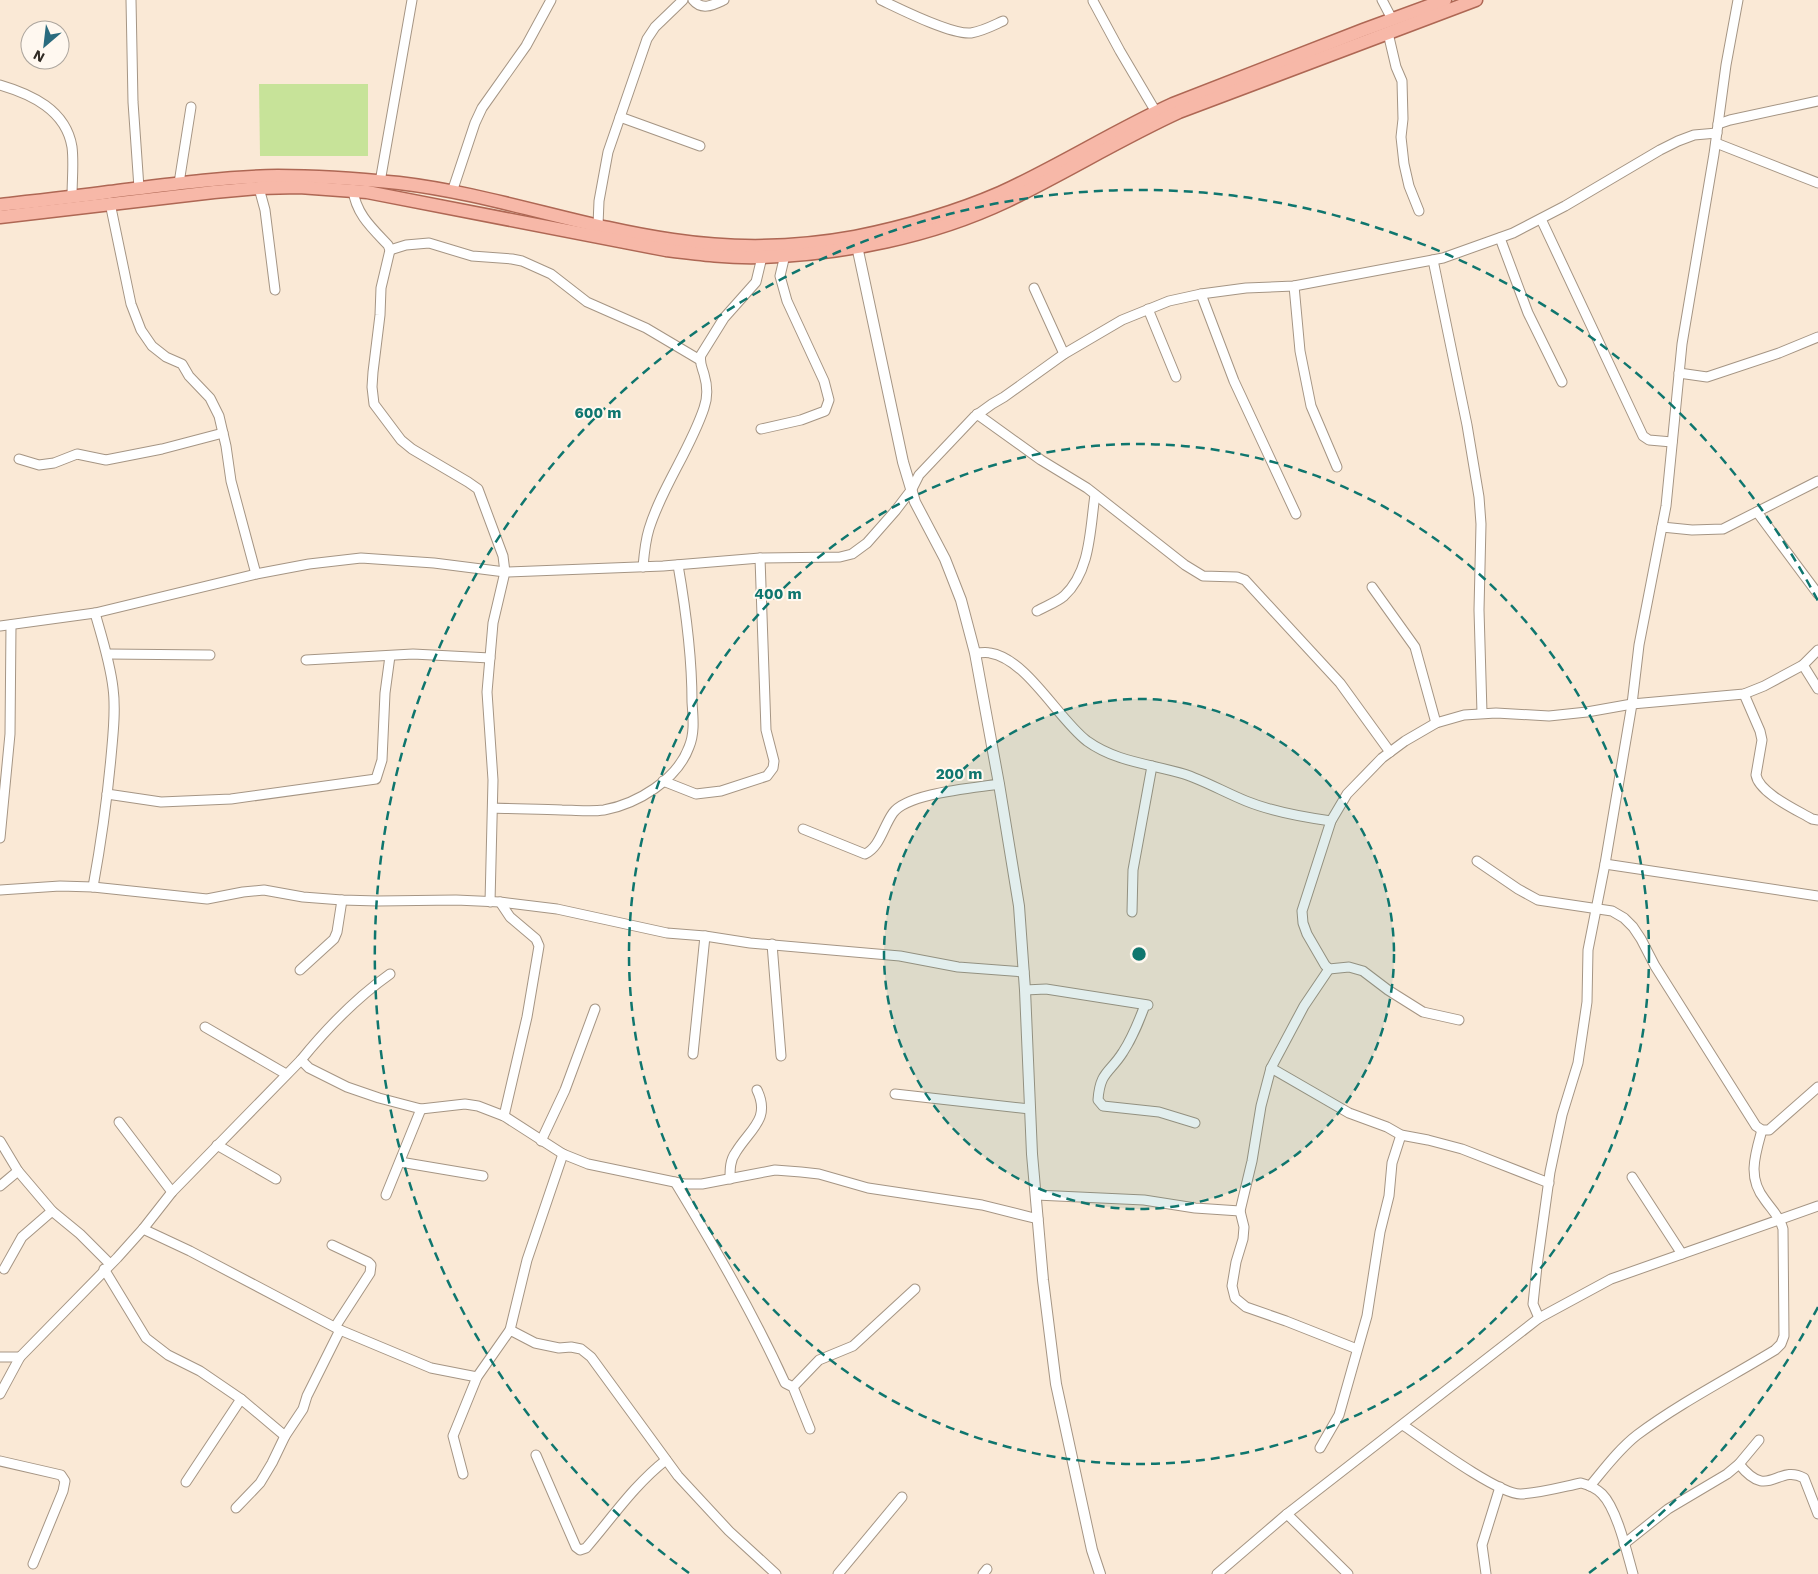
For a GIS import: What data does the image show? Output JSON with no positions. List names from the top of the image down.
{
  "north": "bottom left",
  "rings": ["600 m", "400 m", "200 m"]
}
